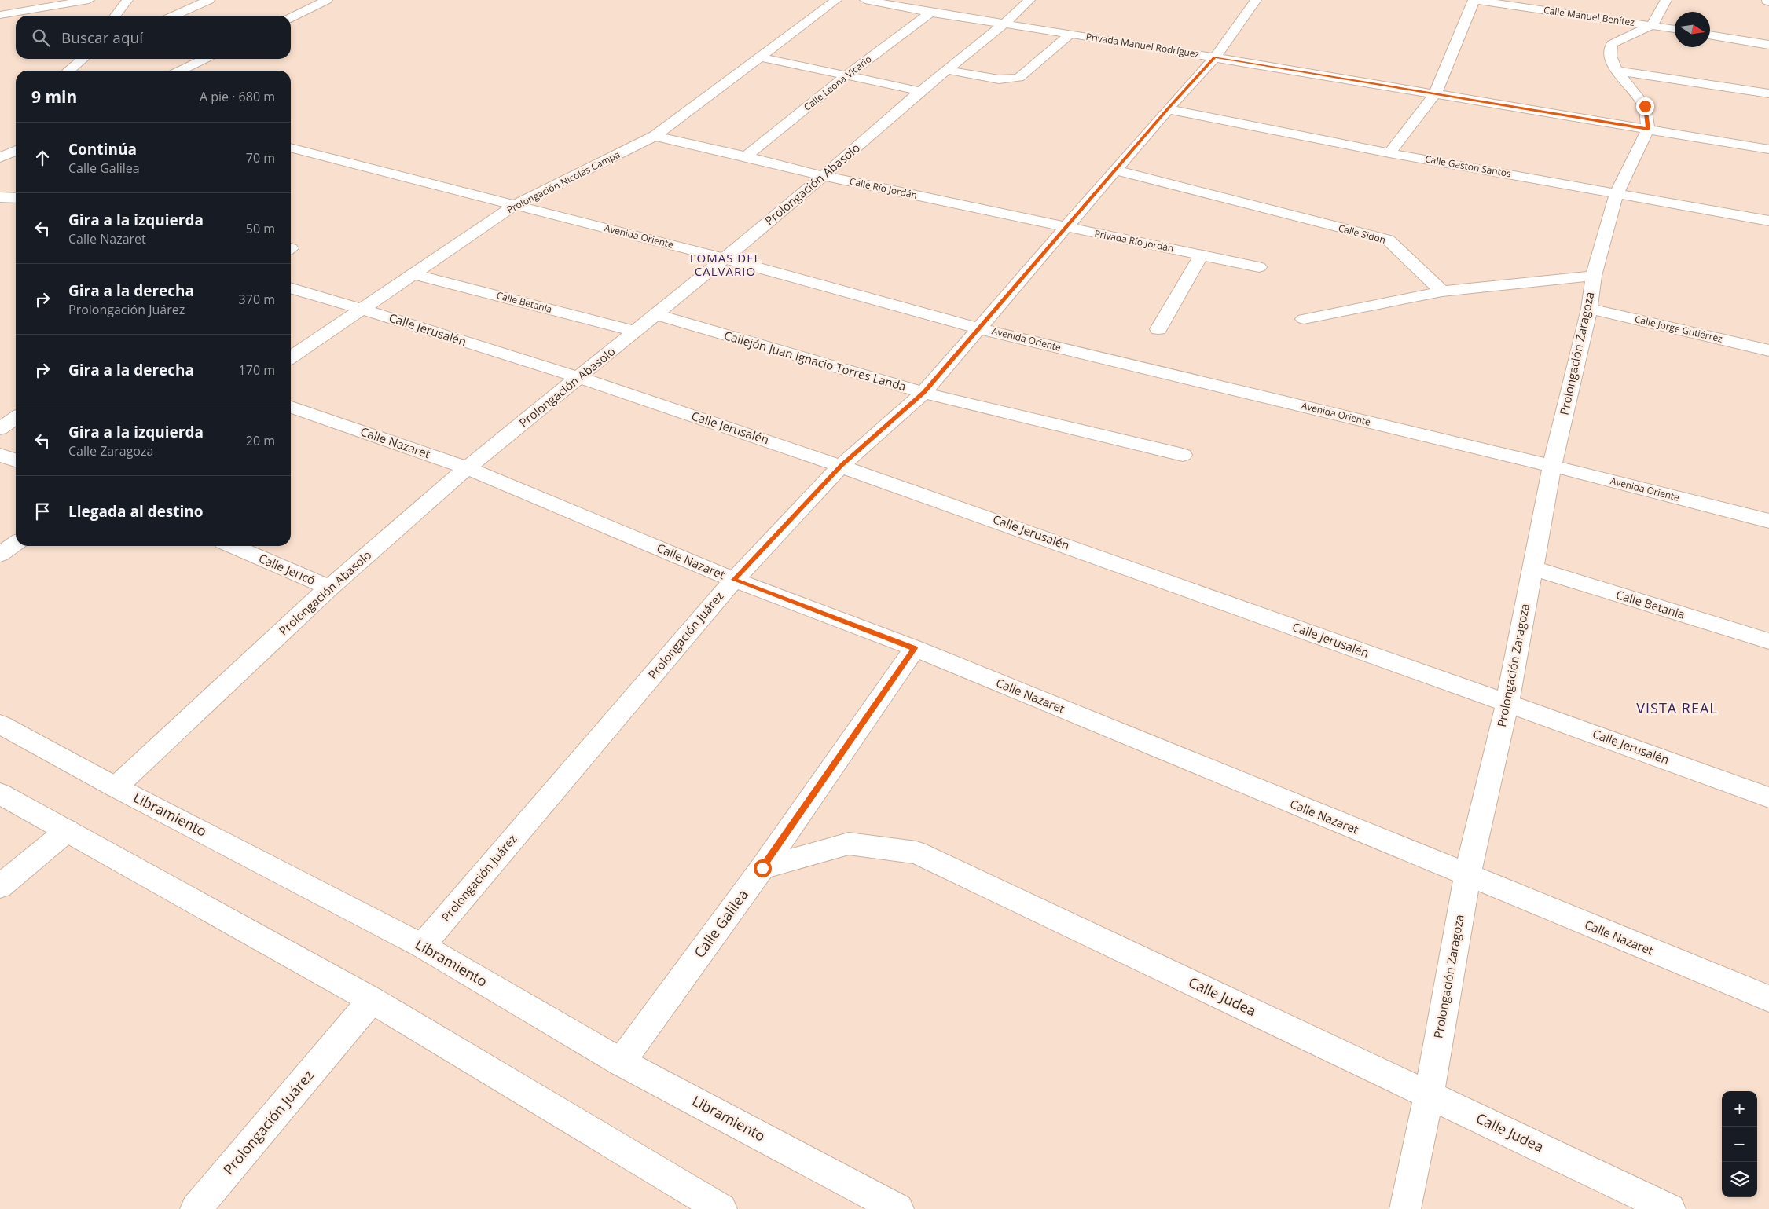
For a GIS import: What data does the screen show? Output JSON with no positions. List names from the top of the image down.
{
  "streets": {
    "street": [
      "Calle Manuel Benítez",
      "Privada Manuel Rodríguez",
      "Calle Leona Vicario",
      "Calle Gaston Santos",
      "Prolongación Nicolás Campa",
      "Prolongación Abasolo",
      "Calle Río Jordán",
      "Calle Sidon",
      "Avenida Oriente",
      "Privada Río Jordán",
      "Calle Betania",
      "Calle Jorge Gutiérrez",
      "Calle Jerusalén",
      "Prolongación Zaragoza",
      "Callejón Juan Ignacio Torres Landa",
      "Calle Nazaret",
      "Calle Jericó",
      "Prolongación Juárez",
      "Libramiento",
      "Calle Galilea",
      "Calle Judea"
    ]
  },
  "crossings": [
    ["Privada Manuel Rodríguez", "Calle Leona Vicario"],
    ["Privada Manuel Rodríguez", "Prolongación Abasolo"],
    ["Privada Manuel Rodríguez", "Prolongación Zaragoza"],
    ["Privada Manuel Rodríguez", "Prolongación Juárez"],
    ["Calle Leona Vicario", "Calle Río Jordán"],
    ["Calle Gaston Santos", "Prolongación Zaragoza"],
    ["Calle Gaston Santos", "Prolongación Juárez"],
    ["Prolongación Nicolás Campa", "Calle Río Jordán"],
    ["Prolongación Nicolás Campa", "Avenida Oriente"],
    ["Prolongación Nicolás Campa", "Calle Betania"],
    ["Prolongación Nicolás Campa", "Calle Jerusalén"],
    ["Prolongación Abasolo", "Calle Río Jordán"],
    ["Prolongación Abasolo", "Avenida Oriente"],
    ["Prolongación Abasolo", "Calle Betania"],
    ["Prolongación Abasolo", "Calle Jerusalén"],
    ["Prolongación Abasolo", "Callejón Juan Ignacio Torres Landa"],
    ["Prolongación Abasolo", "Calle Nazaret"],
    ["Prolongación Abasolo", "Calle Jericó"],
    ["Prolongación Abasolo", "Libramiento"],
    ["Calle Río Jordán", "Privada Río Jordán"],
    ["Calle Río Jordán", "Prolongación Juárez"],
    ["Calle Sidon", "Prolongación Juárez"],
    ["Avenida Oriente", "Prolongación Zaragoza"],
    ["Avenida Oriente", "Prolongación Juárez"],
    ["Privada Río Jordán", "Prolongación Juárez"],
    ["Calle Betania", "Prolongación Zaragoza"],
    ["Calle Jorge Gutiérrez", "Prolongación Zaragoza"],
    ["Calle Jerusalén", "Prolongación Zaragoza"],
    ["Calle Jerusalén", "Prolongación Juárez"],
    ["Prolongación Zaragoza", "Calle Nazaret"],
    ["Prolongación Zaragoza", "Calle Judea"],
    ["Callejón Juan Ignacio Torres Landa", "Prolongación Juárez"],
    ["Calle Nazaret", "Prolongación Juárez"],
    ["Calle Nazaret", "Calle Galilea"],
    ["Prolongación Juárez", "Libramiento"],
    ["Libramiento", "Calle Galilea"],
    ["Calle Galilea", "Calle Judea"]
  ],
  "districts": ["LOMAS DEL CALVARIO", "VISTA REAL"],
  "north": "right",
  "page": {
    "search": "Buscar aquí",
    "heading": ["9 min", "A pie · 680 m"],
    "list": [
      ["Continúa", "Calle Galilea", "70 m"],
      ["Gira a la izquierda", "Calle Nazaret", "50 m"],
      ["Gira a la derecha", "Prolongación Juárez", "370 m"],
      ["Gira a la derecha", "170 m"],
      ["Gira a la izquierda", "Calle Zaragoza", "20 m"],
      "Llegada al destino"
    ],
    "map_buttons": ["+", "−"]
  }
}
